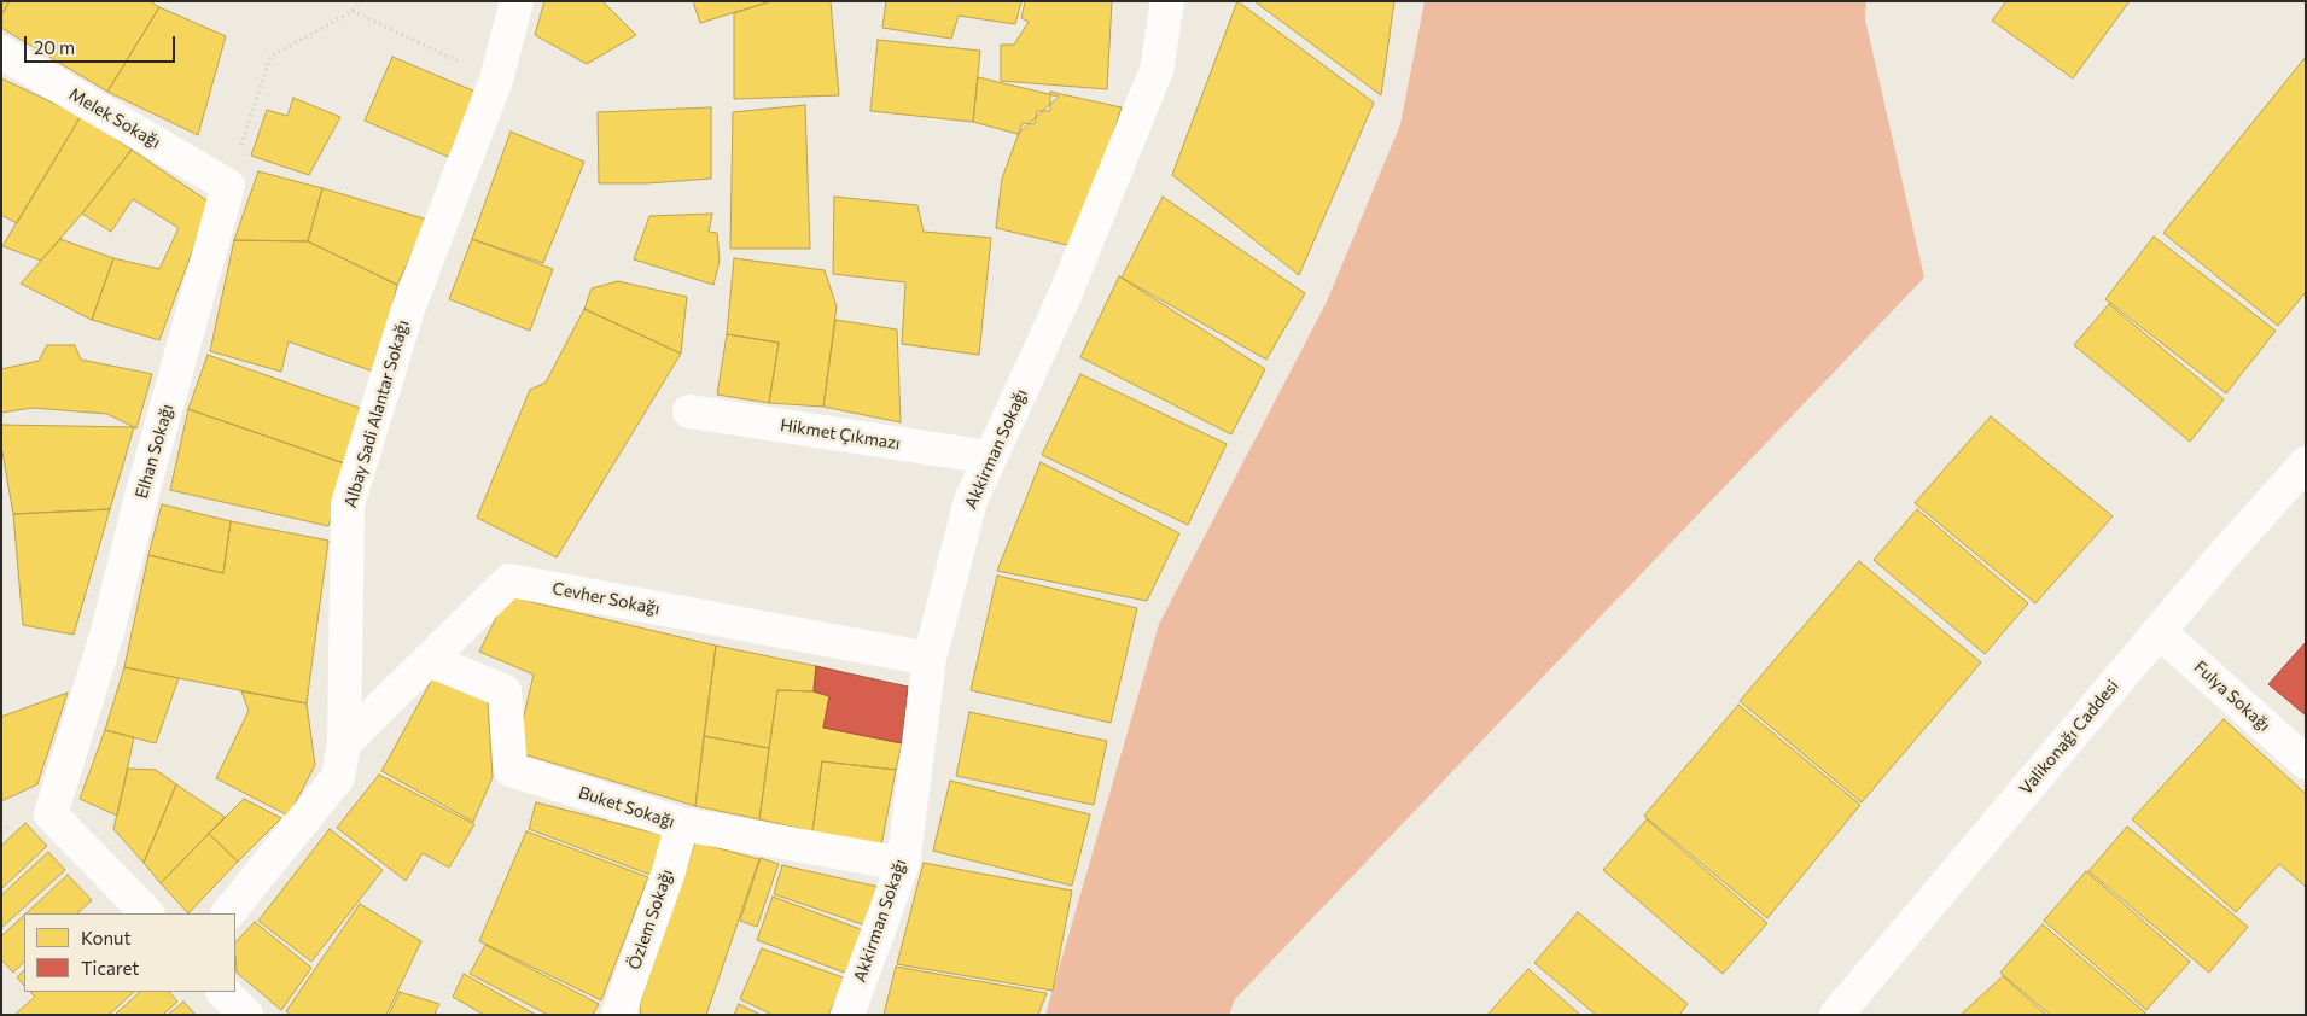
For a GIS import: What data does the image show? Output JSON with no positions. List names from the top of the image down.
{
  "streets": {
    "street": [
      "Melek Sokağı",
      "Albay Sadi Alantar Sokağı",
      "Hikmet Çıkmazı",
      "Akkirman Sokağı",
      "Elhan Sokağı",
      "Cevher Sokağı",
      "Fulya Sokağı",
      "Valikonağı Caddesi",
      "Buket Sokağı",
      "Özlem Sokağı"
    ]
  },
  "crossings": [
    ["Melek Sokağı", "Elhan Sokağı"],
    ["Albay Sadi Alantar Sokağı", "Cevher Sokağı"],
    ["Hikmet Çıkmazı", "Akkirman Sokağı"],
    ["Akkirman Sokağı", "Cevher Sokağı"],
    ["Akkirman Sokağı", "Buket Sokağı"],
    ["Cevher Sokağı", "Buket Sokağı"],
    ["Fulya Sokağı", "Valikonağı Caddesi"],
    ["Buket Sokağı", "Özlem Sokağı"]
  ],
  "legend": ["Konut", "Ticaret"],
  "scale_bar": "20 m"
}
